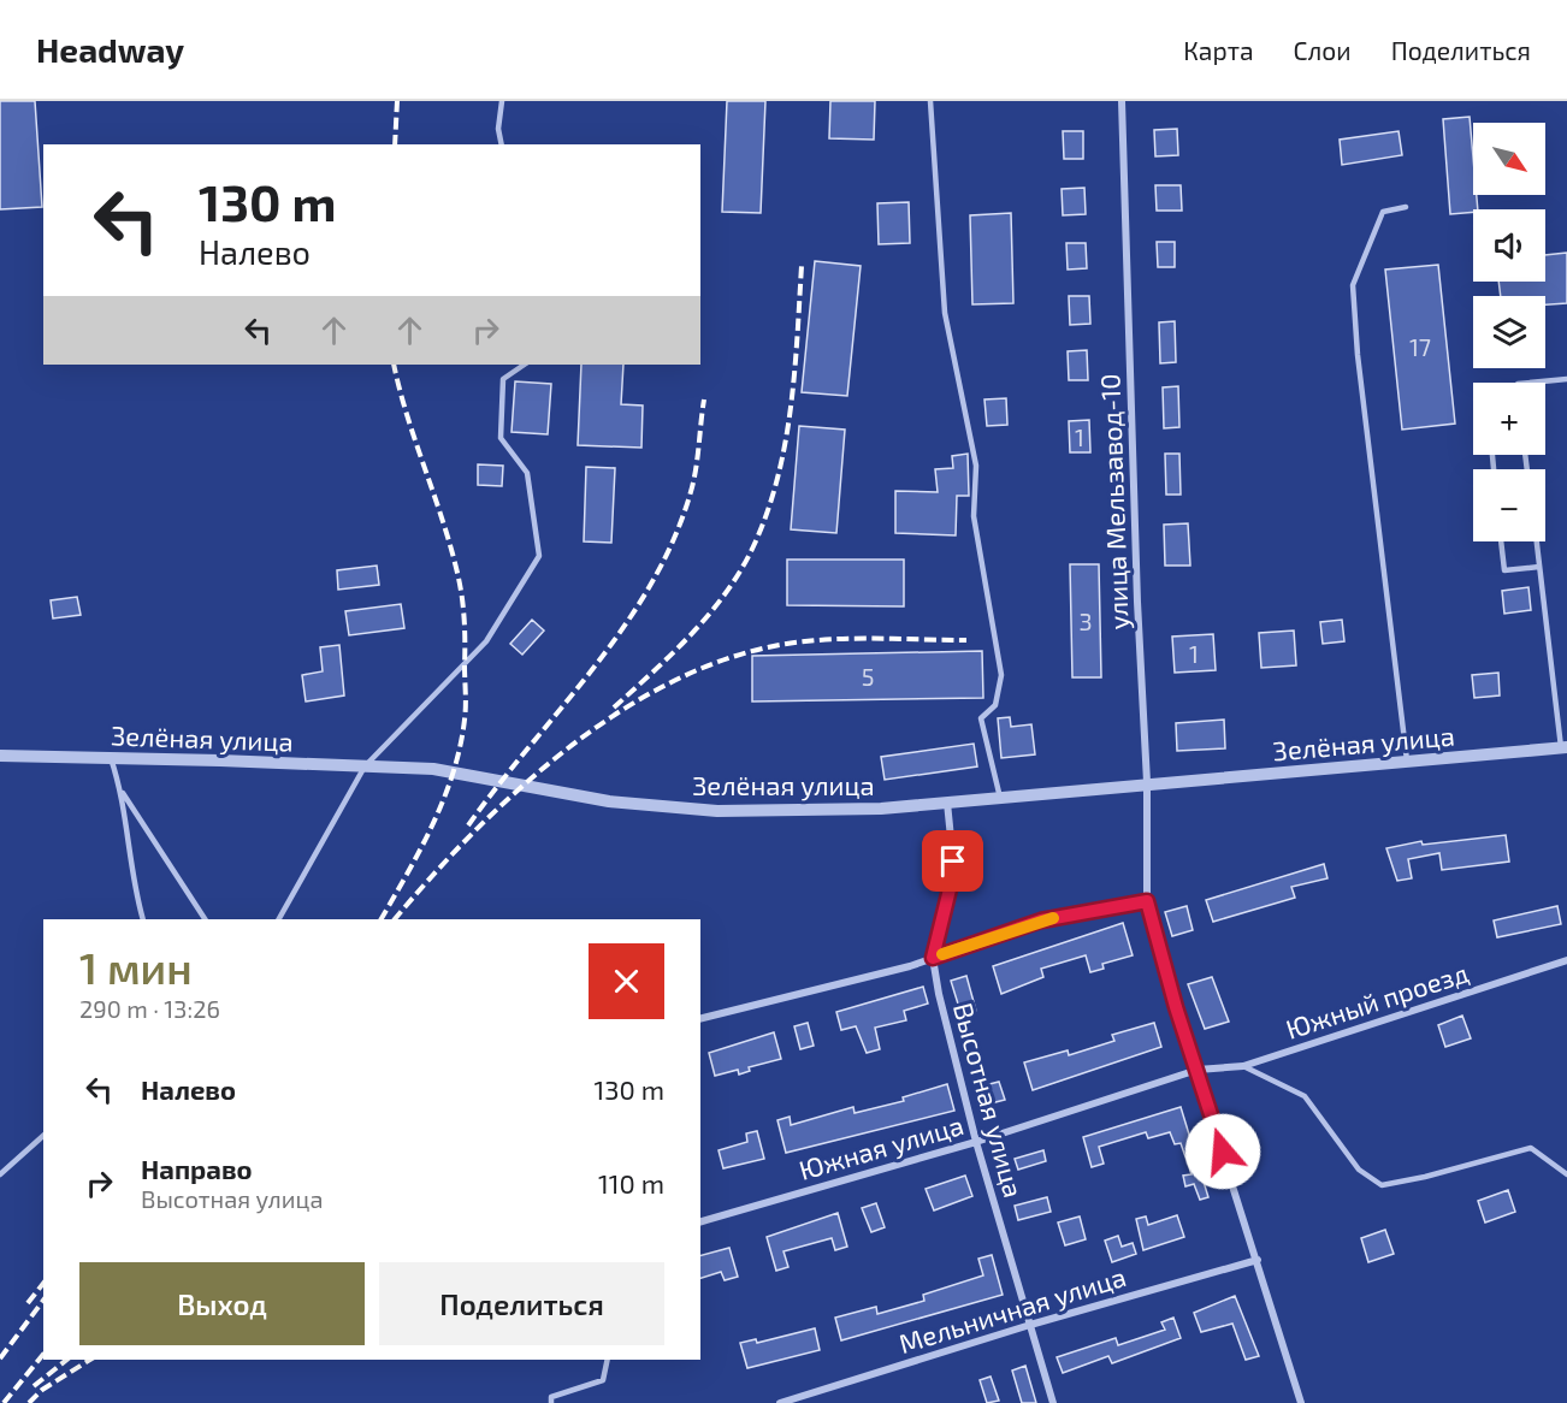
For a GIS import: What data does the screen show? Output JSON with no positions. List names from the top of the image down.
{
  "streets": {
    "street": [
      "улица Мельзавод-10",
      "Зелёная улица",
      "Южный проезд",
      "Высотная улица",
      "Южная улица",
      "Мельничная улица"
    ]
  },
  "crossings": [
    ["улица Мельзавод-10", "Зелёная улица"],
    ["улица Мельзавод-10", "Южный проезд"],
    ["улица Мельзавод-10", "Южная улица"],
    ["улица Мельзавод-10", "Мельничная улица"],
    ["Зелёная улица", "Высотная улица"],
    ["Южный проезд", "Южная улица"],
    ["Высотная улица", "Южная улица"],
    ["Высотная улица", "Мельничная улица"]
  ],
  "house_numbers": [
    "17",
    "1",
    "3",
    "1",
    "5"
  ],
  "north": "bottom right",
  "page": {
    "header": "Headway",
    "nav": ["Карта", "Слои", "Поделиться"],
    "map_buttons": ["+", "−"],
    "turn": ["130 m", "Налево"],
    "heading": ["1 мин", "290 m · 13:26"],
    "list": [
      {
        "name": "Налево",
        "value": "130 m"
      },
      {
        "name": "Направо",
        "note": "Высотная улица",
        "value": "110 m"
      }
    ],
    "buttons": ["Выход", "Поделиться"]
  }
}
